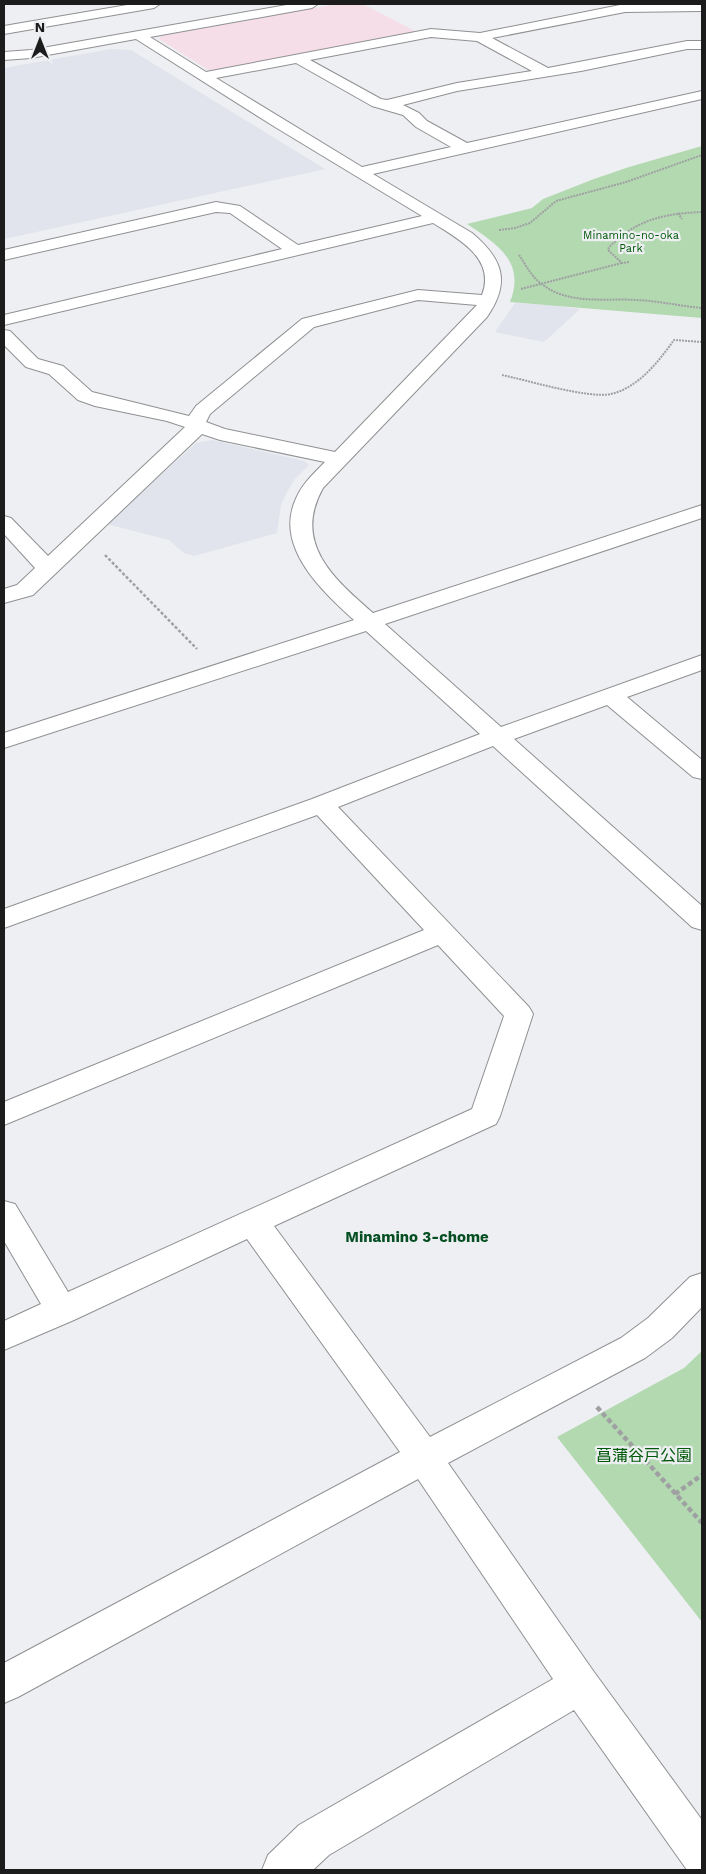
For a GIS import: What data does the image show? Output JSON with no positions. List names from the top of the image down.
{
  "districts": ["Minamino 3-chome"],
  "parks": ["Minamino-no-oka Park", "菖蒲谷戸公園"],
  "north": "top"
}
